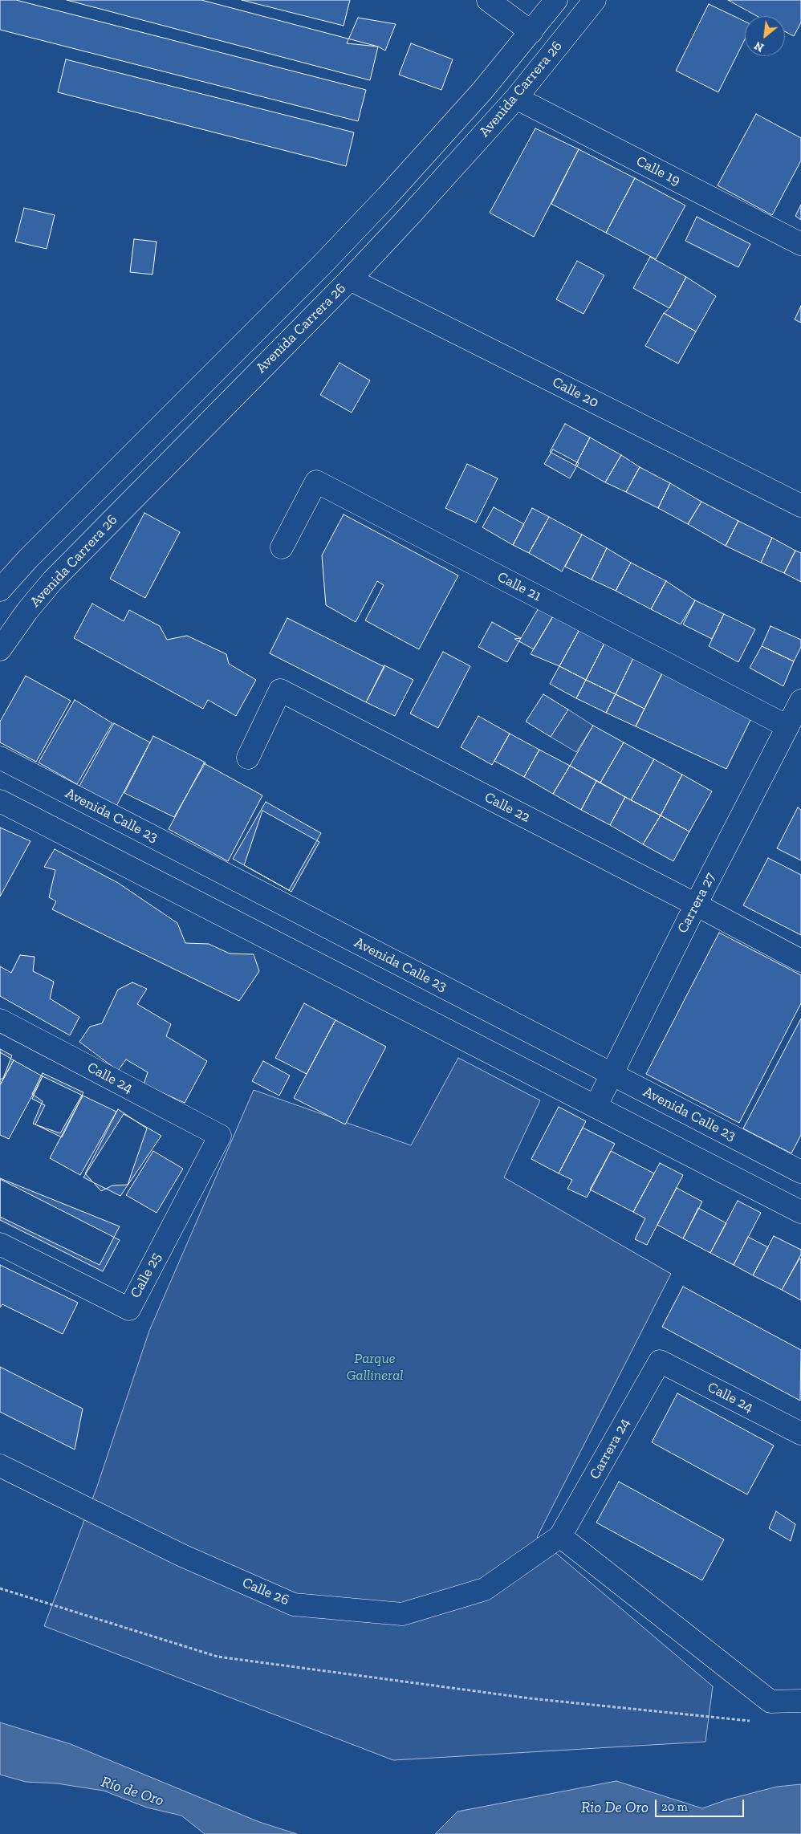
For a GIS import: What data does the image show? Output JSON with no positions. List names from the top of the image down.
{
  "streets": {
    "street": [
      "Avenida Carrera 26",
      "Calle 19",
      "Calle 20",
      "Calle 21",
      "Calle 22",
      "Avenida Calle 23",
      "Carrera 27",
      "Calle 24",
      "Calle 25",
      "Carrera 24",
      "Calle 26"
    ]
  },
  "crossings": [
    ["Avenida Carrera 26", "Calle 19"],
    ["Avenida Carrera 26", "Calle 20"],
    ["Calle 21", "Carrera 27"],
    ["Calle 22", "Carrera 27"],
    ["Avenida Calle 23", "Carrera 27"],
    ["Calle 24", "Calle 25"],
    ["Calle 24", "Carrera 24"],
    ["Carrera 24", "Calle 26"]
  ],
  "water": ["Río de Oro", "Rio De Oro"],
  "parks": ["Parque Gallineral"],
  "scale_bar": "20 m",
  "north": "bottom left"
}
